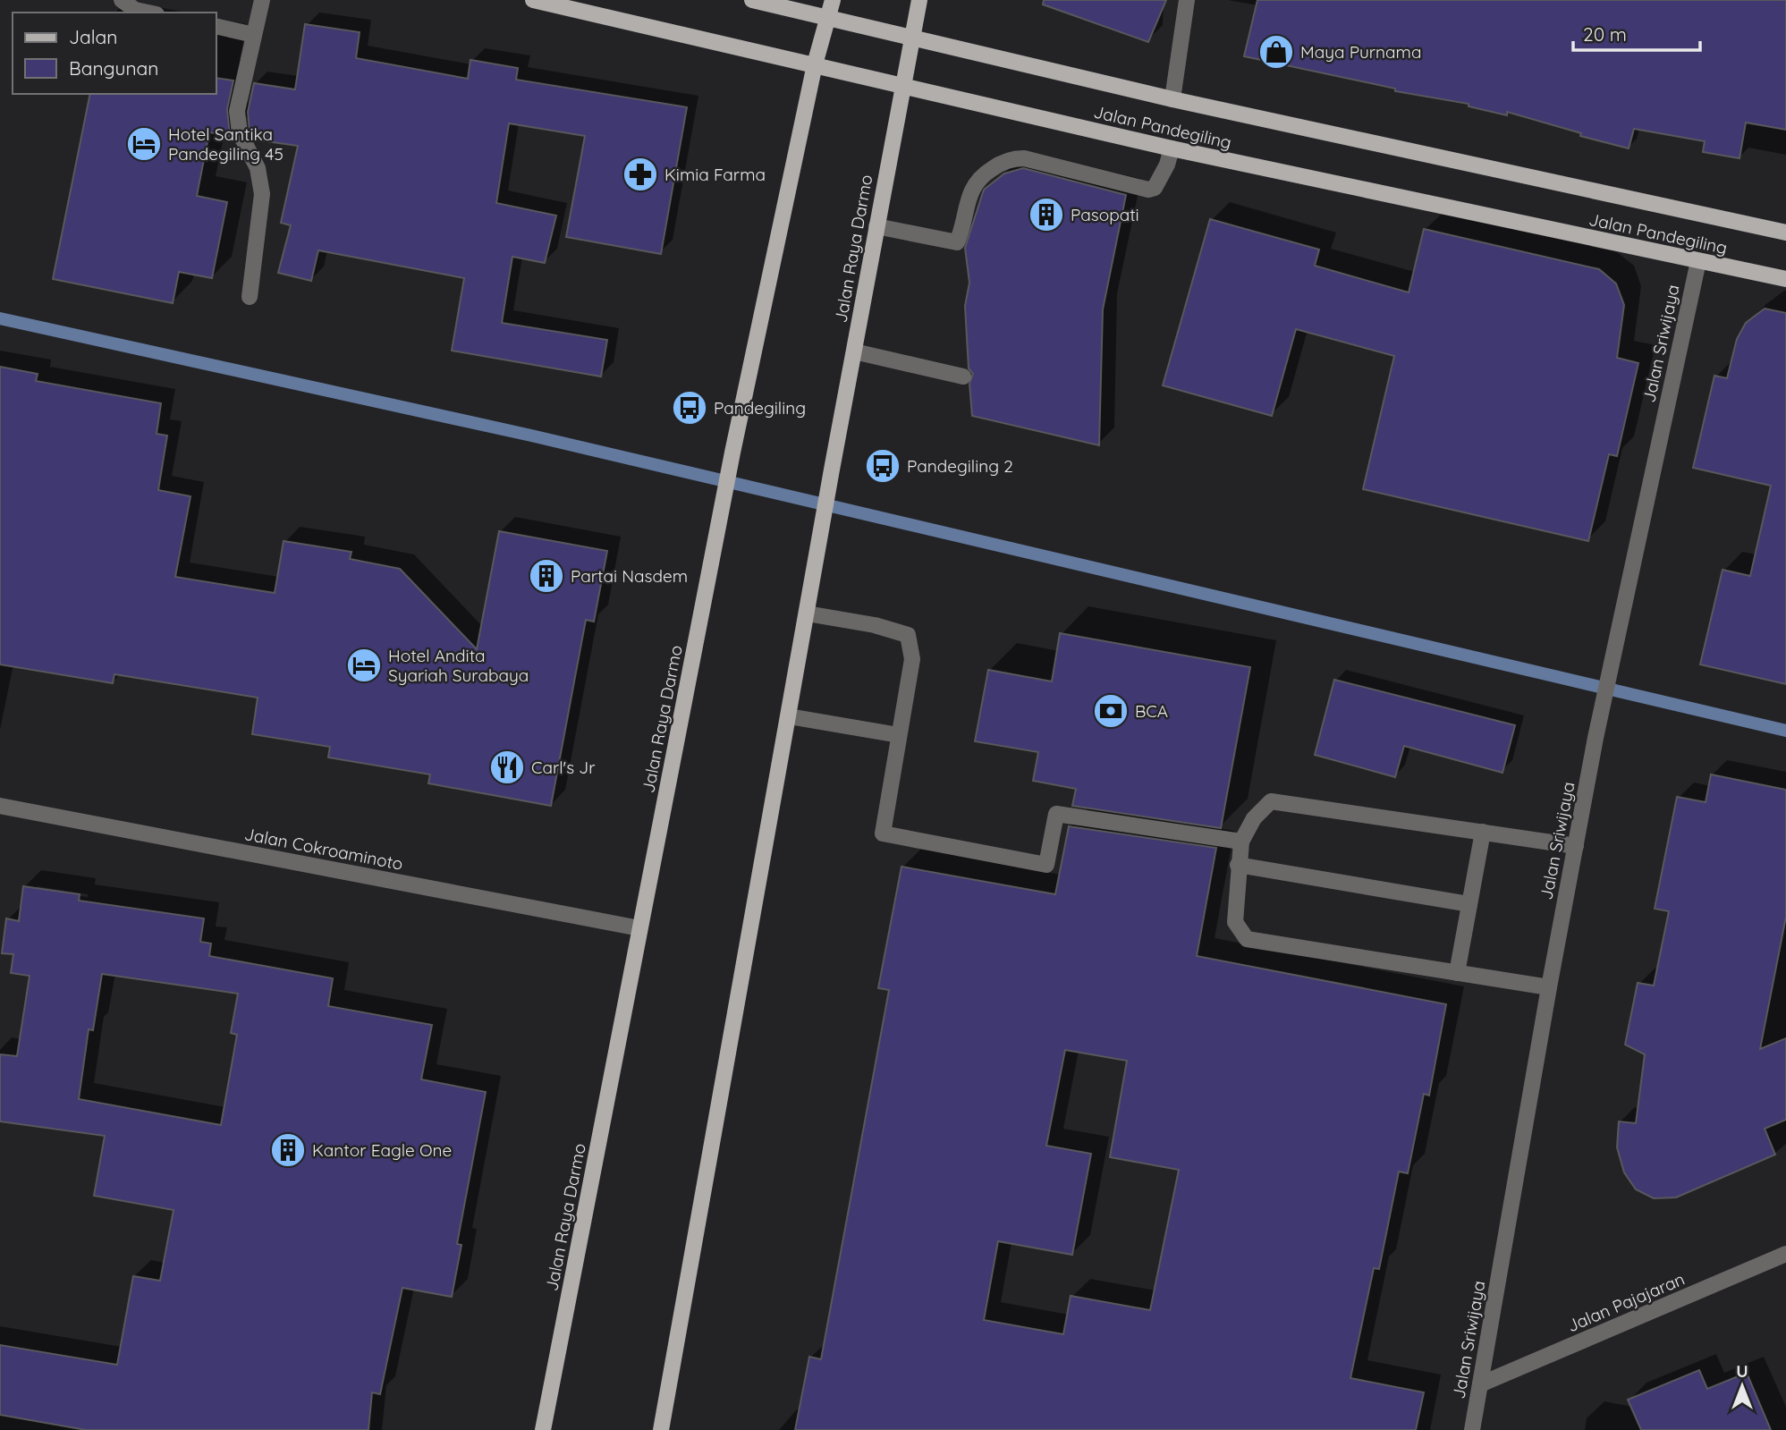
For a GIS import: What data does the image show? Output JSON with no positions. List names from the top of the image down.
{
  "streets": {
    "main road": ["Jalan Pandegiling", "Jalan Raya Darmo"],
    "street": ["Jalan Sriwijaya", "Jalan Cokroaminoto", "Jalan Pajajaran"]
  },
  "crossings": [
    ["Jalan Pandegiling", "Jalan Raya Darmo"],
    ["Jalan Pandegiling", "Jalan Sriwijaya"],
    ["Jalan Raya Darmo", "Jalan Cokroaminoto"],
    ["Jalan Sriwijaya", "Jalan Pajajaran"]
  ],
  "places": {
    "shop": ["Maya Purnama"],
    "hotel": ["Hotel Santika Pandegiling 45", "Hotel Andita Syariah Surabaya"],
    "pharmacy": ["Kimia Farma"],
    "building": ["Pasopati", "Partai Nasdem", "Kantor Eagle One"],
    "bus stop": ["Pandegiling", "Pandegiling 2"],
    "bank": ["BCA"],
    "restaurant": ["Carl's Jr"]
  },
  "legend": ["Jalan", "Bangunan"],
  "scale_bar": "20 m",
  "north": "top"
}
